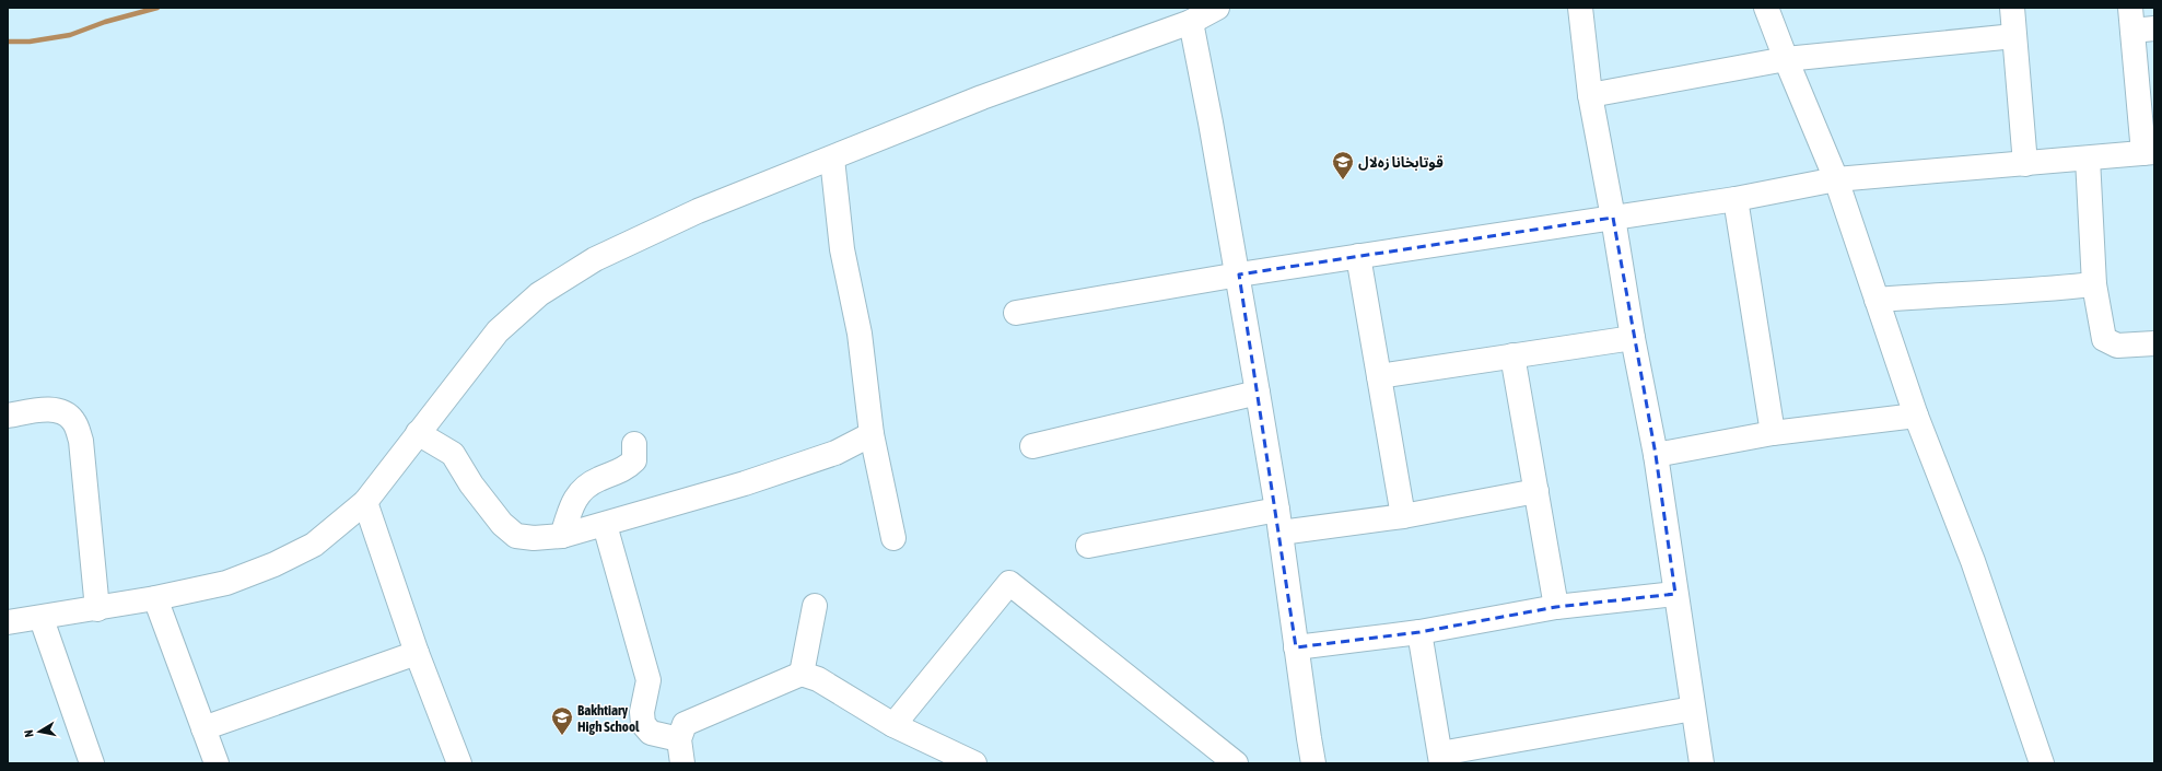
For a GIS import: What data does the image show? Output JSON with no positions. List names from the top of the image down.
{
  "places": {
    "school or university": ["قوتابخانا زەلال", "Bakhtiary High School"]
  },
  "north": "left"
}
